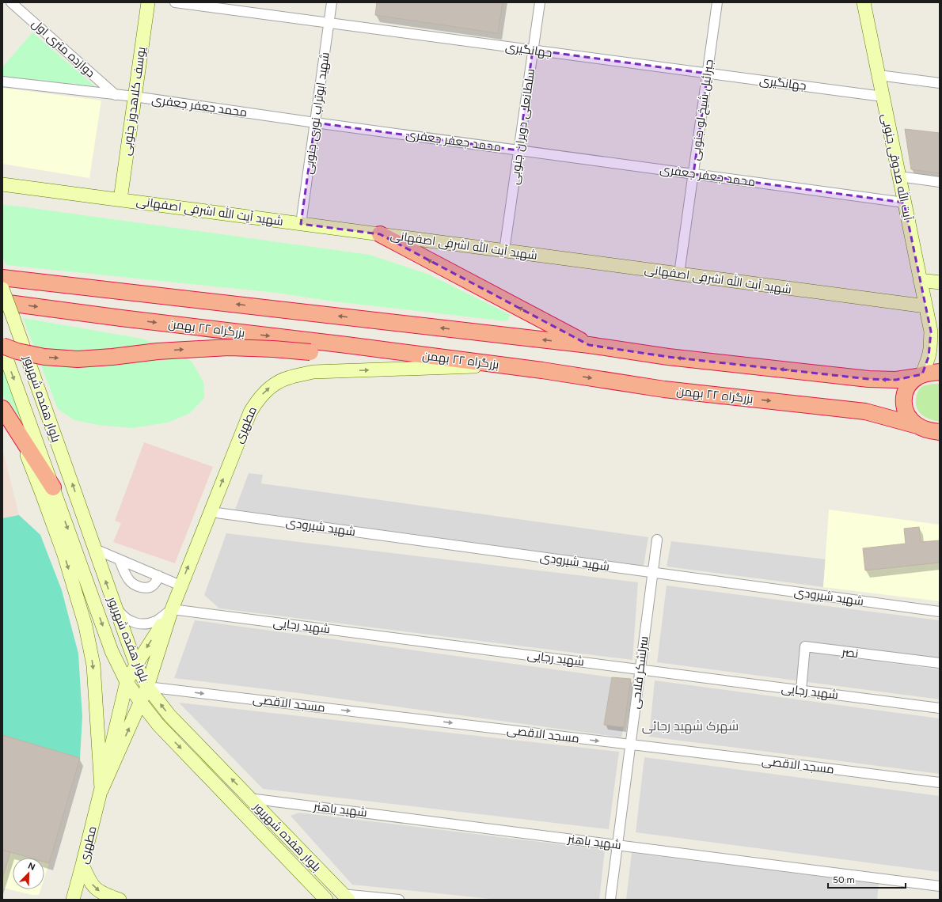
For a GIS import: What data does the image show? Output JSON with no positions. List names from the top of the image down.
{
  "streets": {
    "highway": ["بزرگراه ۲۲ بهمن"],
    "main road": [
      "یوسف کلاهدوز جنوبی",
      "آیت الله صدوقی جنوبی",
      "شهید آیت الله اشرفی اصفهانی",
      "بلوار هفده شهریور",
      "مطهری"
    ],
    "street": [
      "دوازده متری اول",
      "جهانگیری",
      "محمد جعفر جعفری",
      "جبرائیل شیخ لو جنوبی",
      "شهید ابوتراب نوری جنوبی",
      "سلطانعلی دویران جنوبی",
      "شهید شیرودی",
      "شهید رجایی",
      "نصر",
      "سرلشکر فلاحی",
      "مسجد الاقصی",
      "شهید باهنر"
    ]
  },
  "crossings": [
    ["دوازده متری اول", "محمد جعفر جعفری"],
    ["جهانگیری", "جبرائیل شیخ لو جنوبی"],
    ["جهانگیری", "شهید ابوتراب نوری جنوبی"],
    ["جهانگیری", "سلطانعلی دویران جنوبی"],
    ["جهانگیری", "آیت الله صدوقی جنوبی"],
    ["یوسف کلاهدوز جنوبی", "محمد جعفر جعفری"],
    ["یوسف کلاهدوز جنوبی", "شهید آیت الله اشرفی اصفهانی"],
    ["محمد جعفر جعفری", "جبرائیل شیخ لو جنوبی"],
    ["محمد جعفر جعفری", "شهید ابوتراب نوری جنوبی"],
    ["محمد جعفر جعفری", "سلطانعلی دویران جنوبی"],
    ["محمد جعفر جعفری", "آیت الله صدوقی جنوبی"],
    ["جبرائیل شیخ لو جنوبی", "شهید آیت الله اشرفی اصفهانی"],
    ["شهید ابوتراب نوری جنوبی", "شهید آیت الله اشرفی اصفهانی"],
    ["سلطانعلی دویران جنوبی", "شهید آیت الله اشرفی اصفهانی"],
    ["آیت الله صدوقی جنوبی", "شهید آیت الله اشرفی اصفهانی"],
    ["بلوار هفده شهریور", "مسجد الاقصی"],
    ["بلوار هفده شهریور", "شهید باهنر"],
    ["مطهری", "شهید شیرودی"],
    ["مطهری", "شهید رجایی"],
    ["شهید شیرودی", "سرلشکر فلاحی"],
    ["شهید رجایی", "نصر"],
    ["شهید رجایی", "سرلشکر فلاحی"],
    ["سرلشکر فلاحی", "مسجد الاقصی"],
    ["سرلشکر فلاحی", "شهید باهنر"]
  ],
  "one_way": ["مطهری", "مسجد الاقصی"],
  "districts": ["شهرک شهید رجائی"],
  "scale_bar": "50 m",
  "north": "top right"
}
